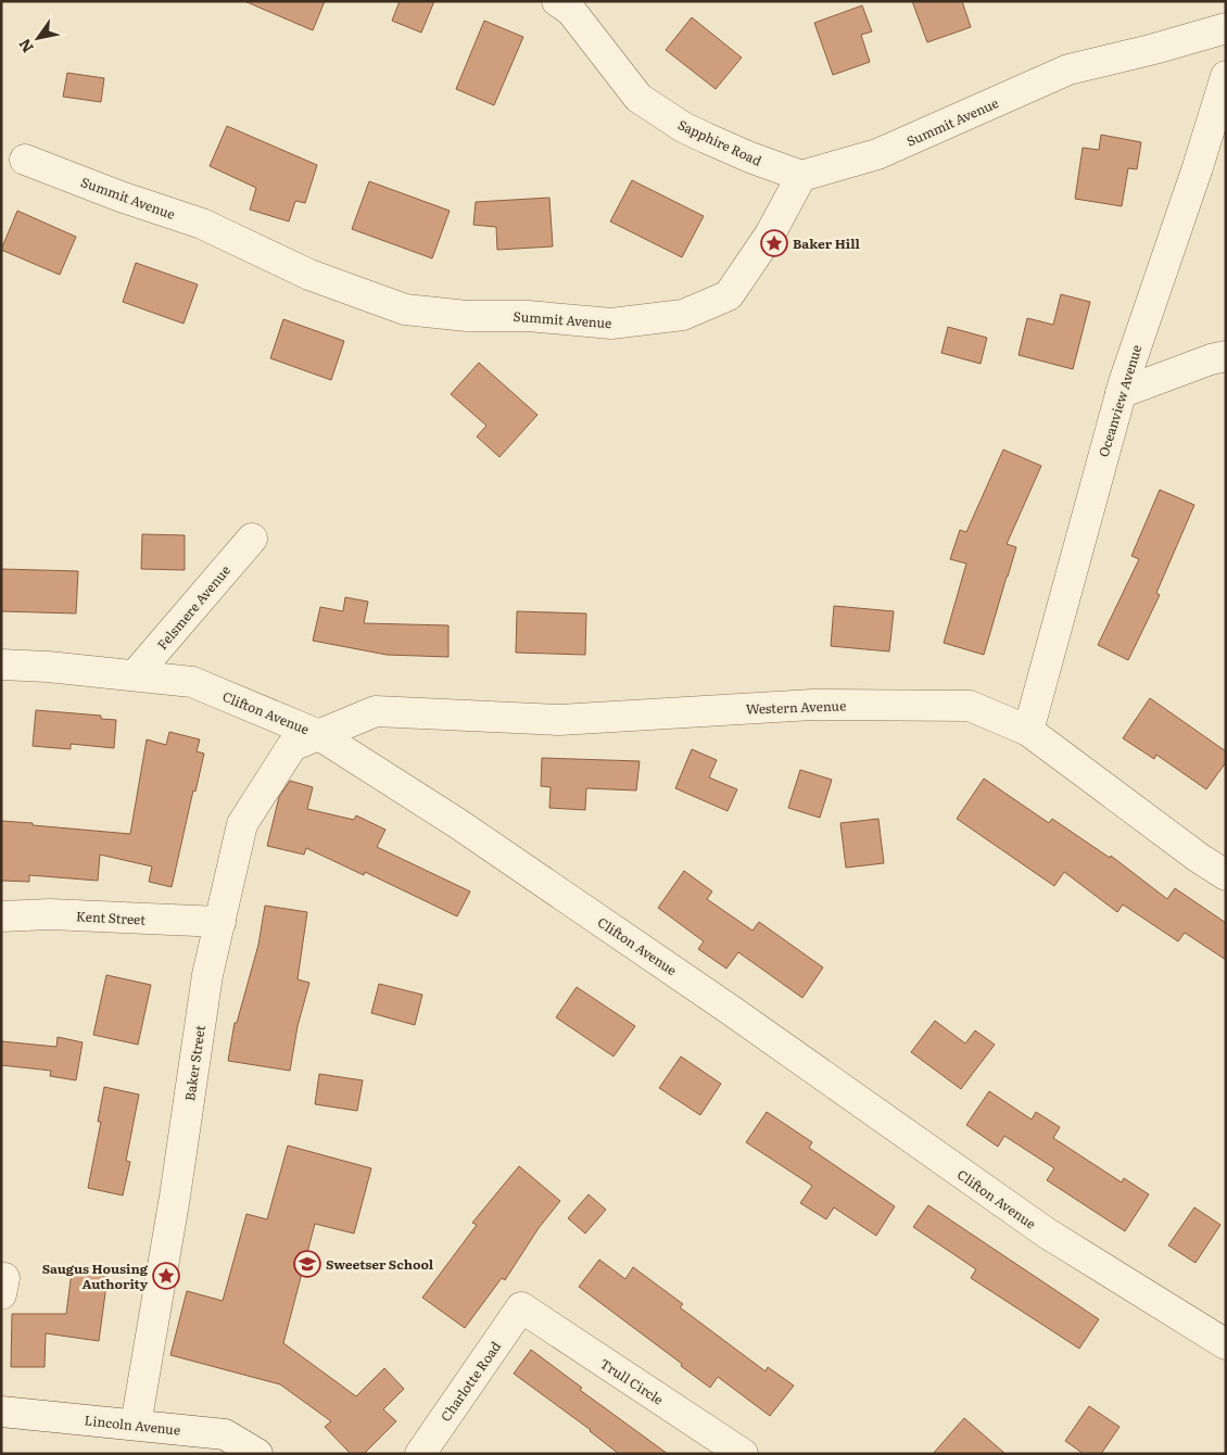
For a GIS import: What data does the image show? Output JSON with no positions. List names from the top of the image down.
{
  "streets": {
    "street": [
      "Summit Avenue",
      "Sapphire Road",
      "Oceanview Avenue",
      "Felsmere Avenue",
      "Western Avenue",
      "Clifton Avenue",
      "Kent Street",
      "Baker Street",
      "Charlotte Road",
      "Trull Circle",
      "Lincoln Avenue"
    ]
  },
  "crossings": [
    ["Summit Avenue", "Sapphire Road"],
    ["Oceanview Avenue", "Western Avenue"],
    ["Felsmere Avenue", "Clifton Avenue"],
    ["Western Avenue", "Clifton Avenue"],
    ["Western Avenue", "Baker Street"],
    ["Clifton Avenue", "Baker Street"],
    ["Kent Street", "Baker Street"],
    ["Baker Street", "Lincoln Avenue"],
    ["Charlotte Road", "Trull Circle"]
  ],
  "places": {
    "place": ["Baker Hill", "Saugus Housing Authority"],
    "school or university": ["Sweetser School"]
  },
  "north": "bottom left"
}
